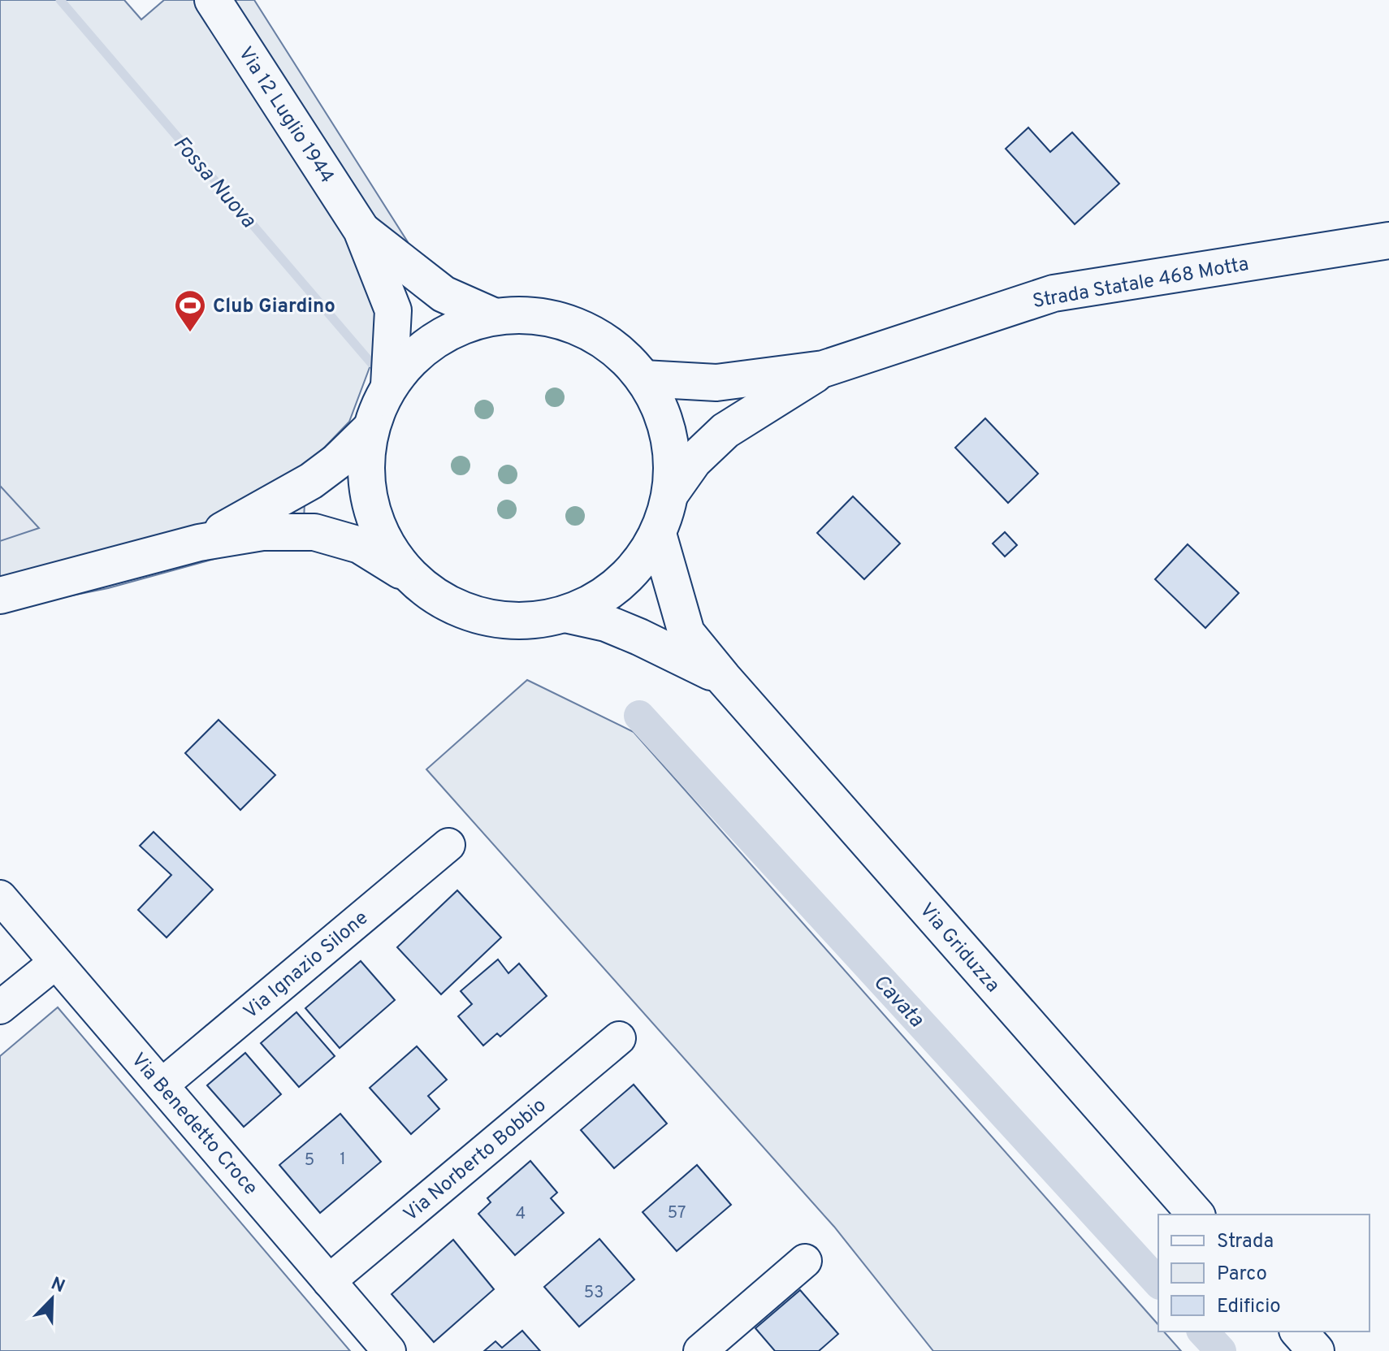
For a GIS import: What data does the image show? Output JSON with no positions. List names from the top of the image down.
{
  "streets": {
    "main road": ["Via 12 Luglio 1944", "Strada Statale 468 Motta", "Via Griduzza"],
    "street": ["Via Ignazio Silone", "Via Benedetto Croce", "Via Norberto Bobbio"]
  },
  "crossings": [
    ["Via Ignazio Silone", "Via Benedetto Croce"],
    ["Via Benedetto Croce", "Via Norberto Bobbio"]
  ],
  "water": ["Fossa Nuova", "Cavata"],
  "places": {
    "sports": ["Club Giardino"]
  },
  "house_numbers": [
    "1",
    "5",
    "57",
    "4",
    "53"
  ],
  "legend": ["Strada", "Parco", "Edificio"],
  "north": "top right"
}
